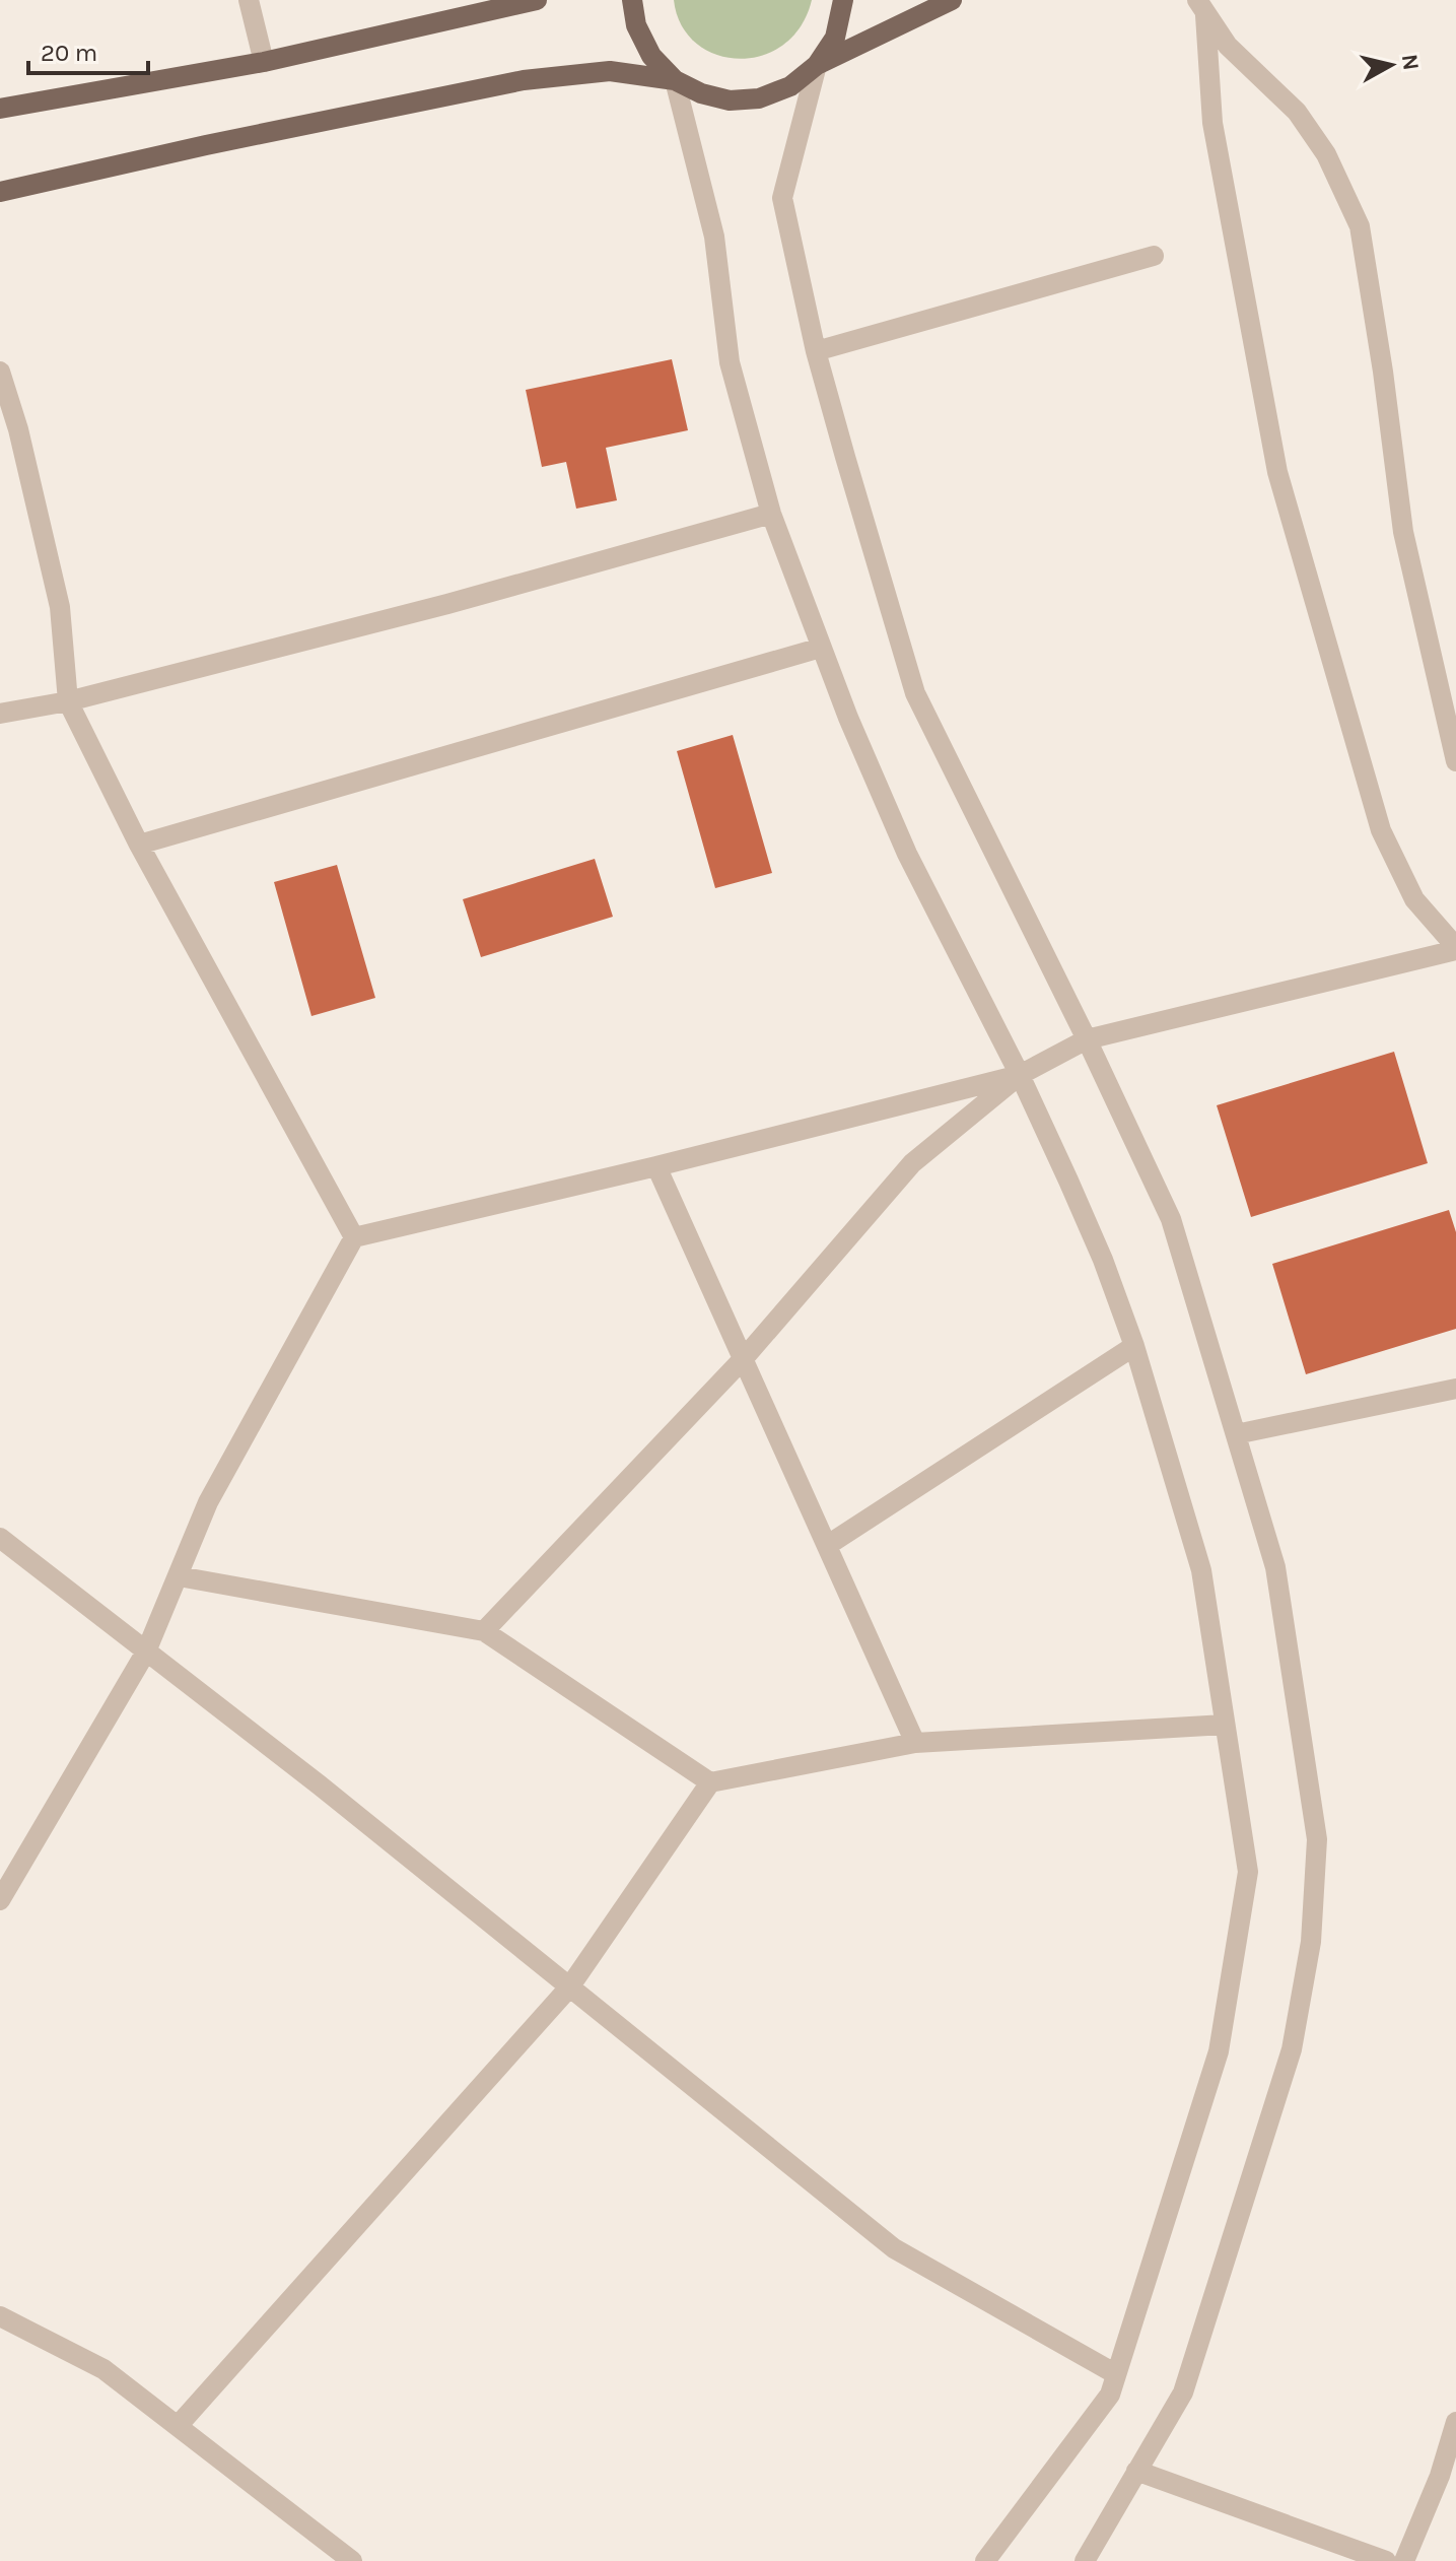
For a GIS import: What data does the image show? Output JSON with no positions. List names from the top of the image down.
{
  "scale_bar": "20 m",
  "north": "right"
}
